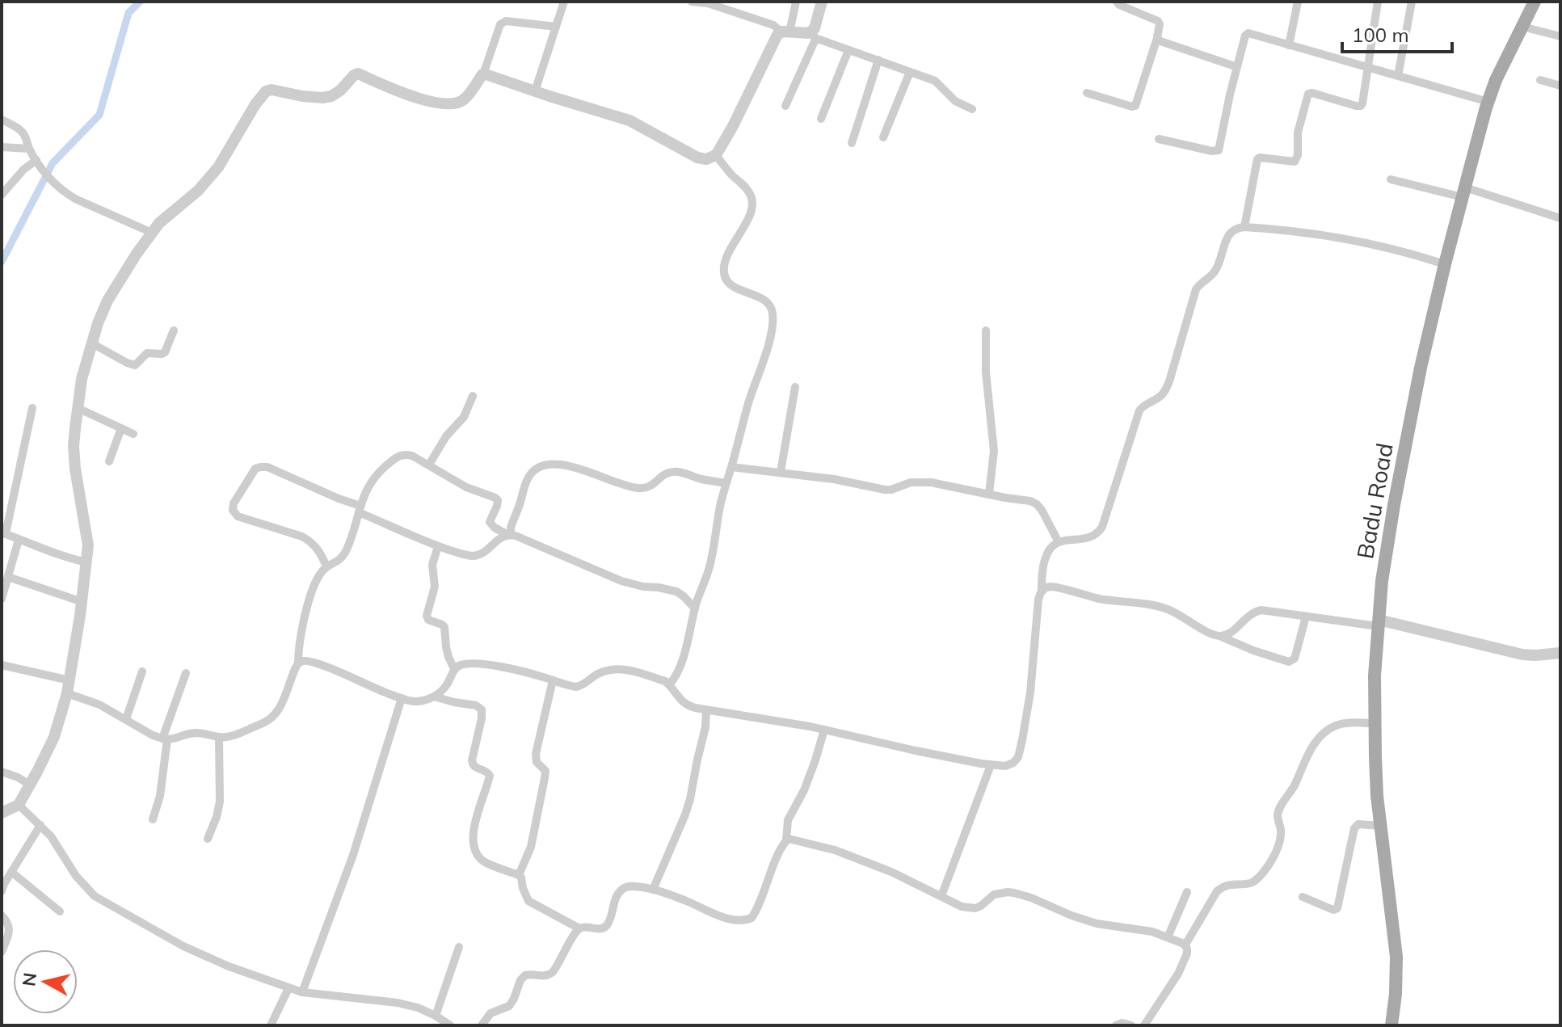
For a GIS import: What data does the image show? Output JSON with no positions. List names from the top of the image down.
{
  "streets": {
    "main road": ["Badu Road"]
  },
  "scale_bar": "100 m",
  "north": "left"
}
